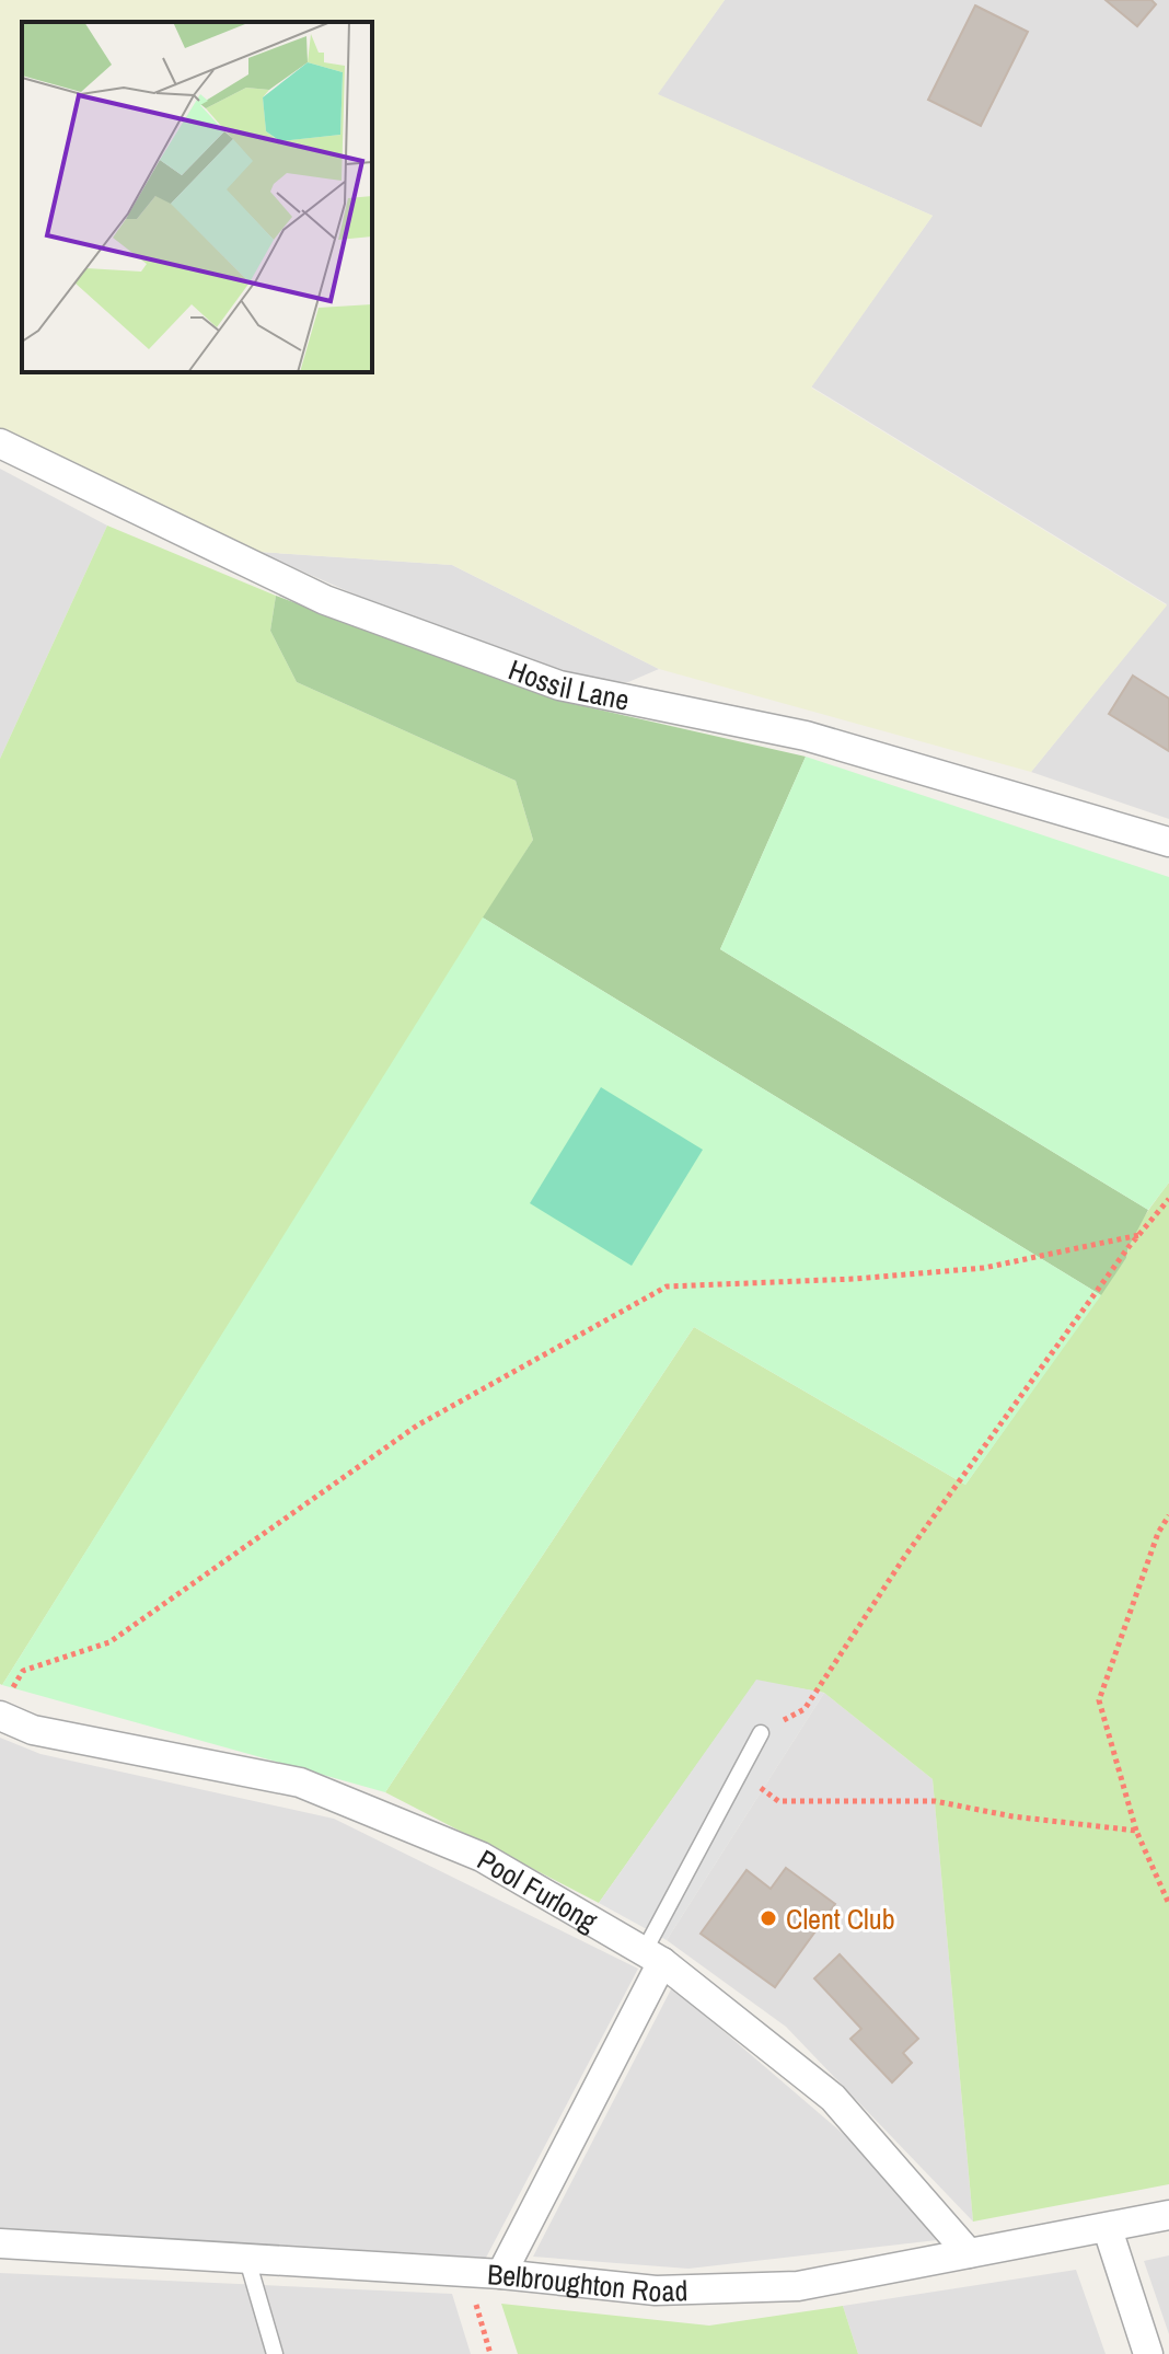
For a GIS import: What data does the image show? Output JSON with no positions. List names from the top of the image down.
{
  "streets": {
    "street": ["Hossil Lane", "Pool Furlong", "Belbroughton Road"]
  },
  "crossings": [
    ["Pool Furlong", "Belbroughton Road"]
  ],
  "places": ["Clent Club"]
}
